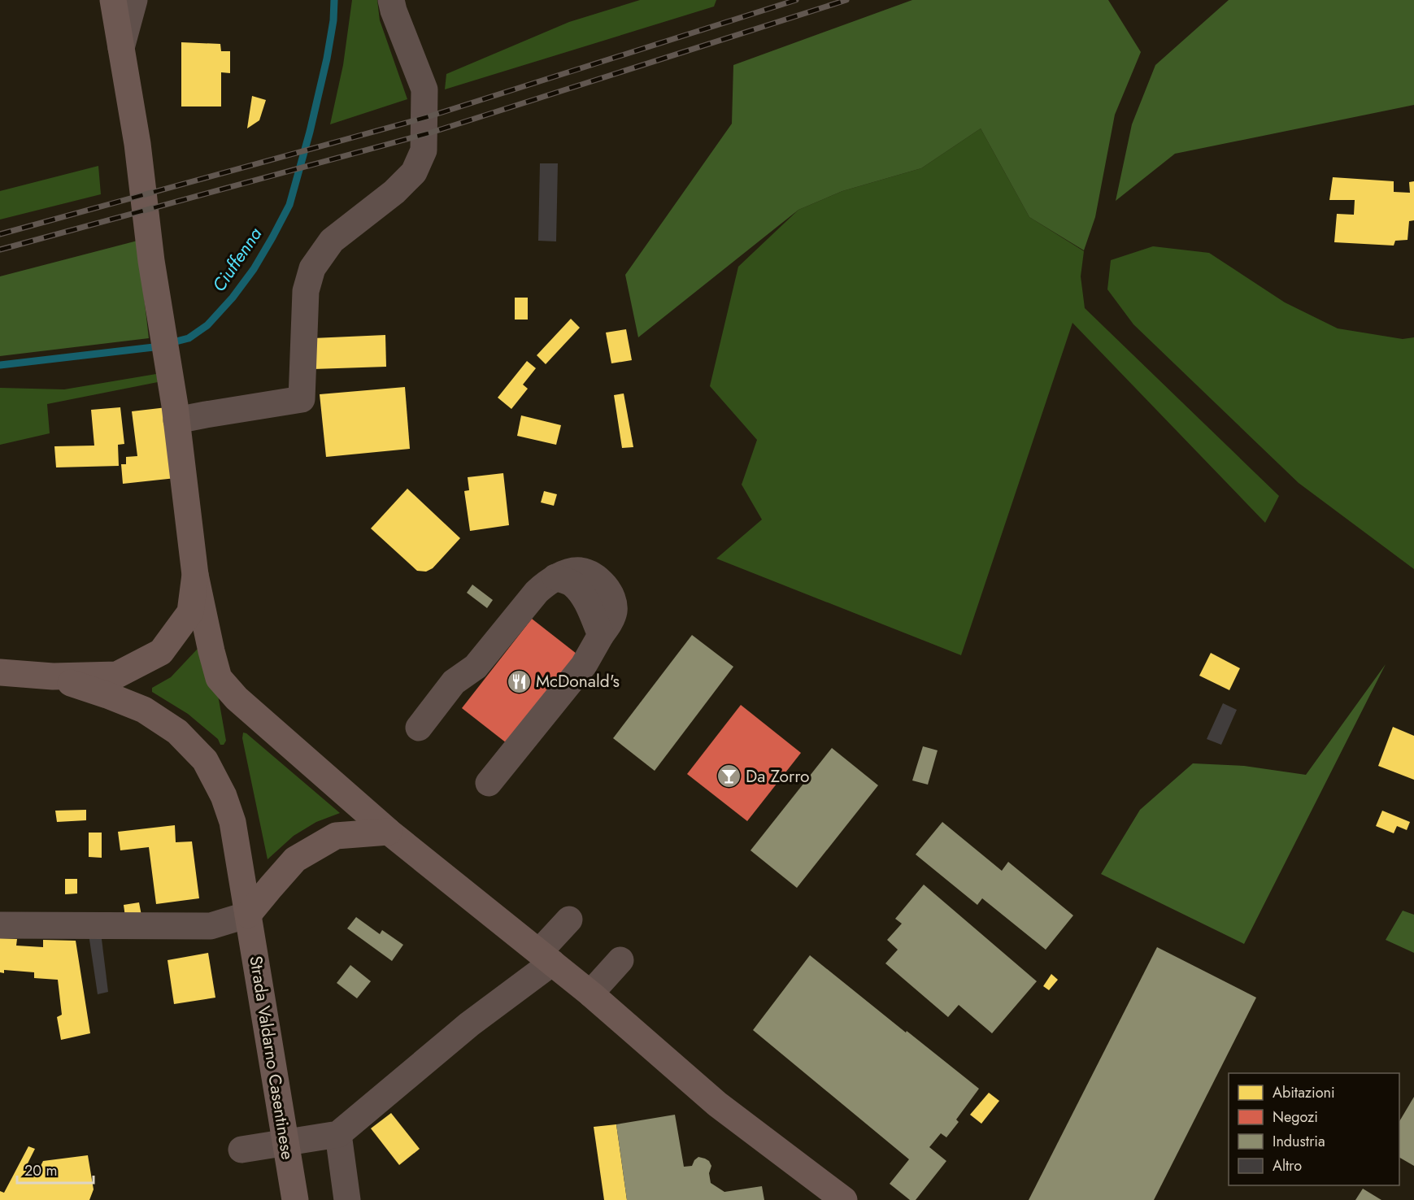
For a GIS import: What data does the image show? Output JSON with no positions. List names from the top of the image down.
{
  "streets": {
    "main road": ["Strada Valdarno Casentinese"]
  },
  "water": ["Ciuffenna"],
  "places": {
    "restaurant": ["McDonald's"],
    "bar": ["Da Zorro"]
  },
  "legend": [
    "Abitazioni",
    "Negozi",
    "Industria",
    "Altro"
  ],
  "scale_bar": "20 m"
}
